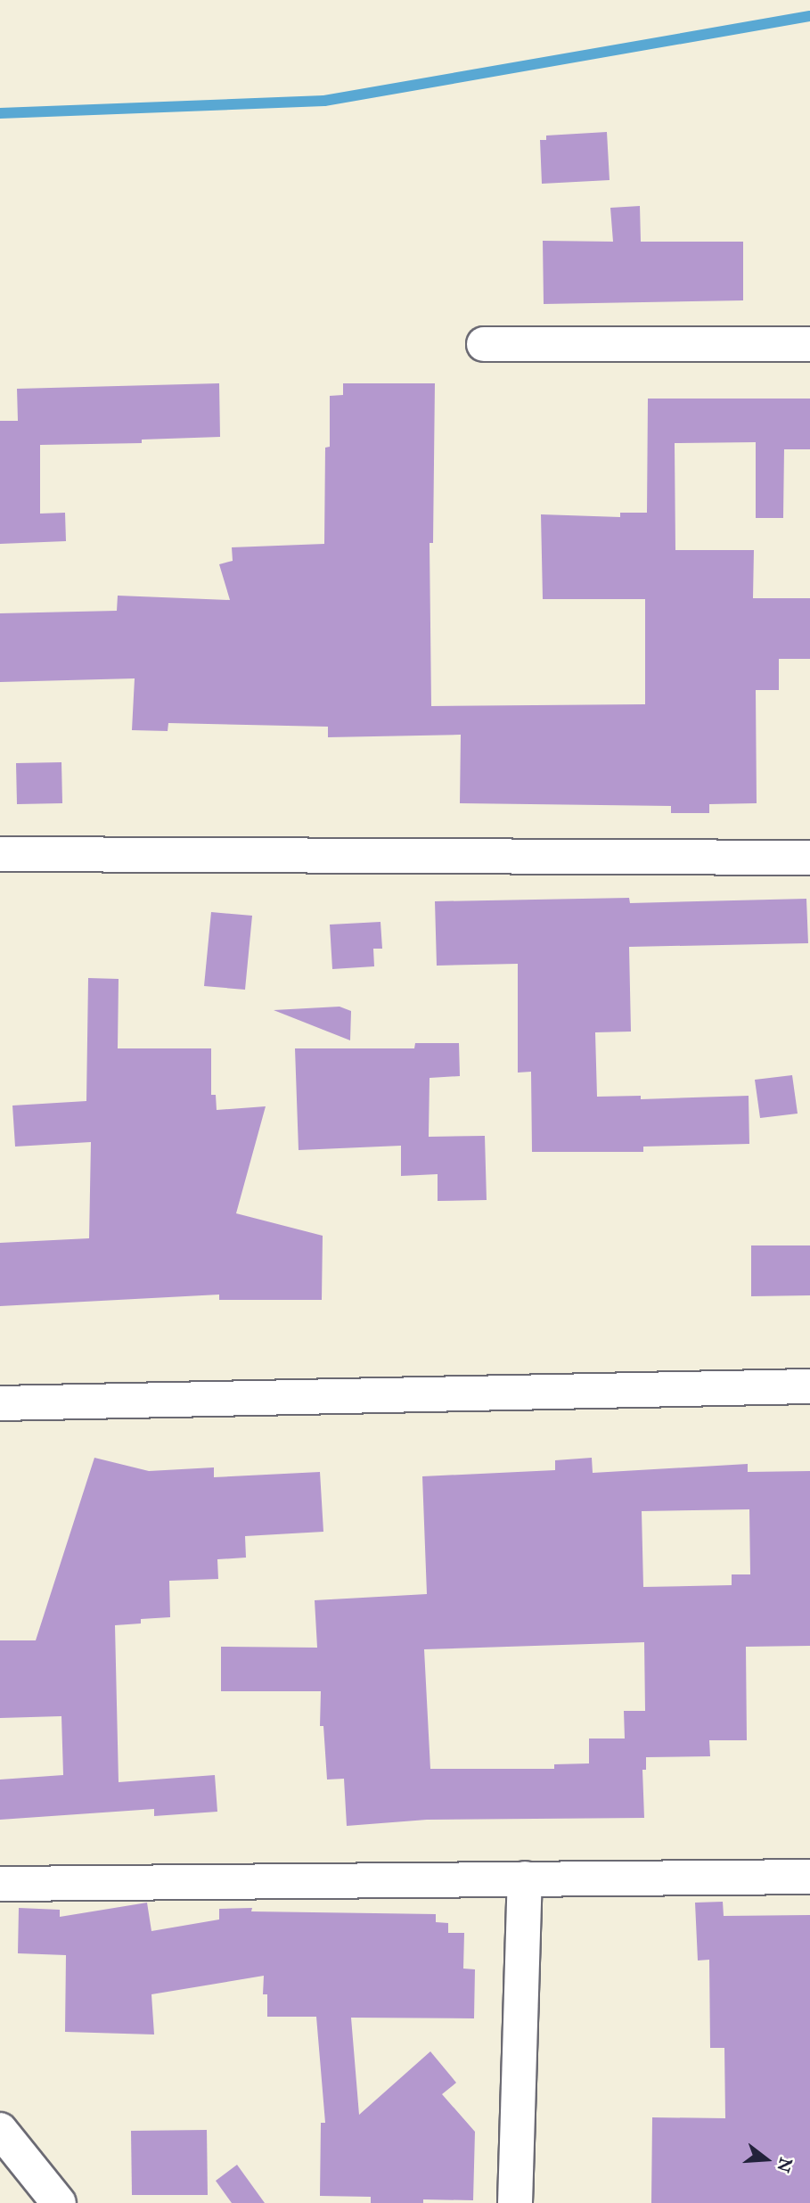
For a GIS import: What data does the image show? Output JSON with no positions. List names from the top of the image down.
{
  "north": "right"
}
